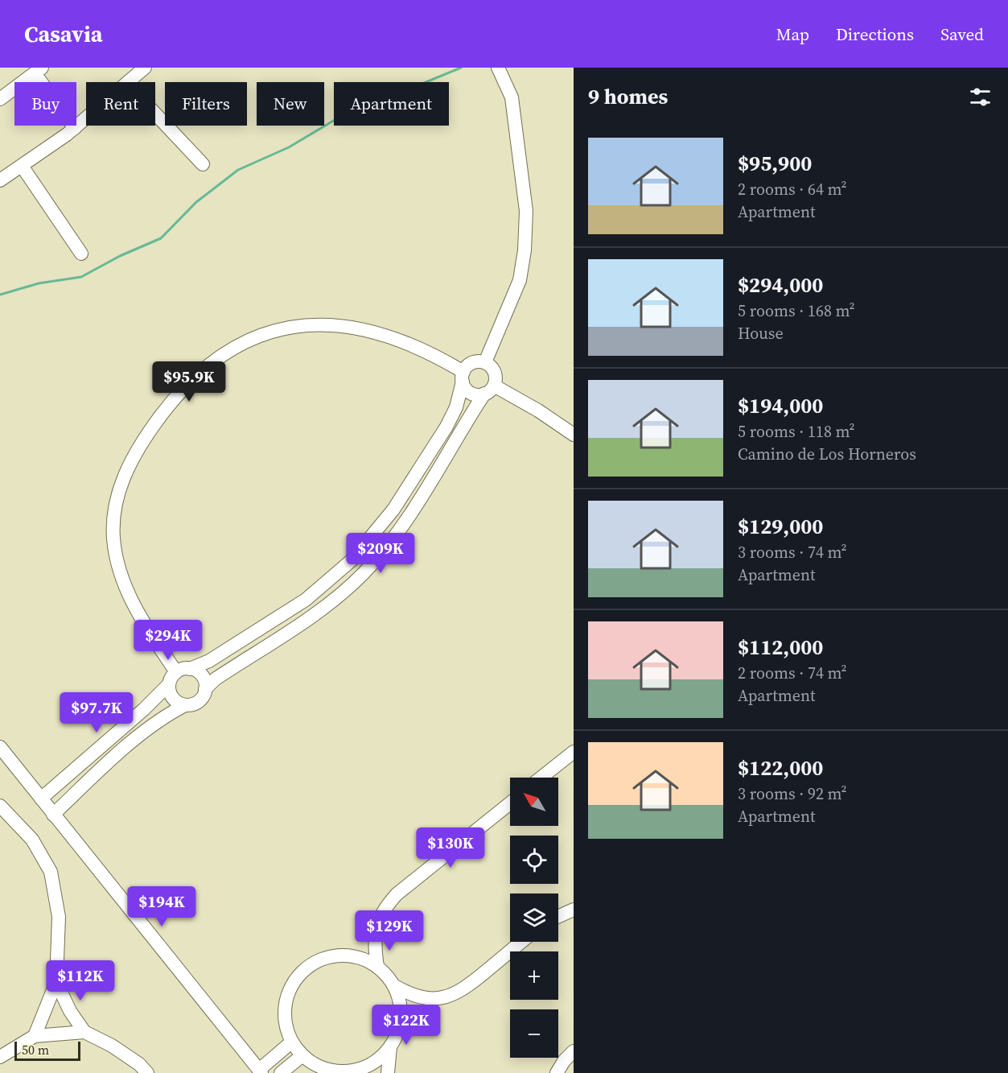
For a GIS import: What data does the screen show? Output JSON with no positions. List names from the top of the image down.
{
  "scale_bar": "50 m",
  "north": "top left",
  "page": {
    "header": "Casavia",
    "nav": ["Map", "Directions", "Saved"],
    "heading": "9 homes",
    "chip": [
      "Buy",
      "Rent",
      "Filters",
      "New",
      "Apartment"
    ],
    "list": [
      {
        "name": "$95,900",
        "note": "2 rooms · 64 m² · Apartment"
      },
      {
        "name": "$294,000",
        "note": "5 rooms · 168 m² · House"
      },
      {
        "name": "$194,000",
        "note": "5 rooms · 118 m² · Camino de Los Horneros"
      },
      {
        "name": "$129,000",
        "note": "3 rooms · 74 m² · Apartment"
      },
      {
        "name": "$112,000",
        "note": "2 rooms · 74 m² · Apartment"
      },
      {
        "name": "$122,000",
        "note": "3 rooms · 92 m² · Apartment"
      }
    ],
    "price": [
      "$95.9K",
      "$209K",
      "$294K",
      "$97.7K",
      "$130K",
      "$194K",
      "$129K",
      "$112K",
      "$122K"
    ],
    "map_buttons": ["+", "−"],
    "scale": "50 m"
  }
}
